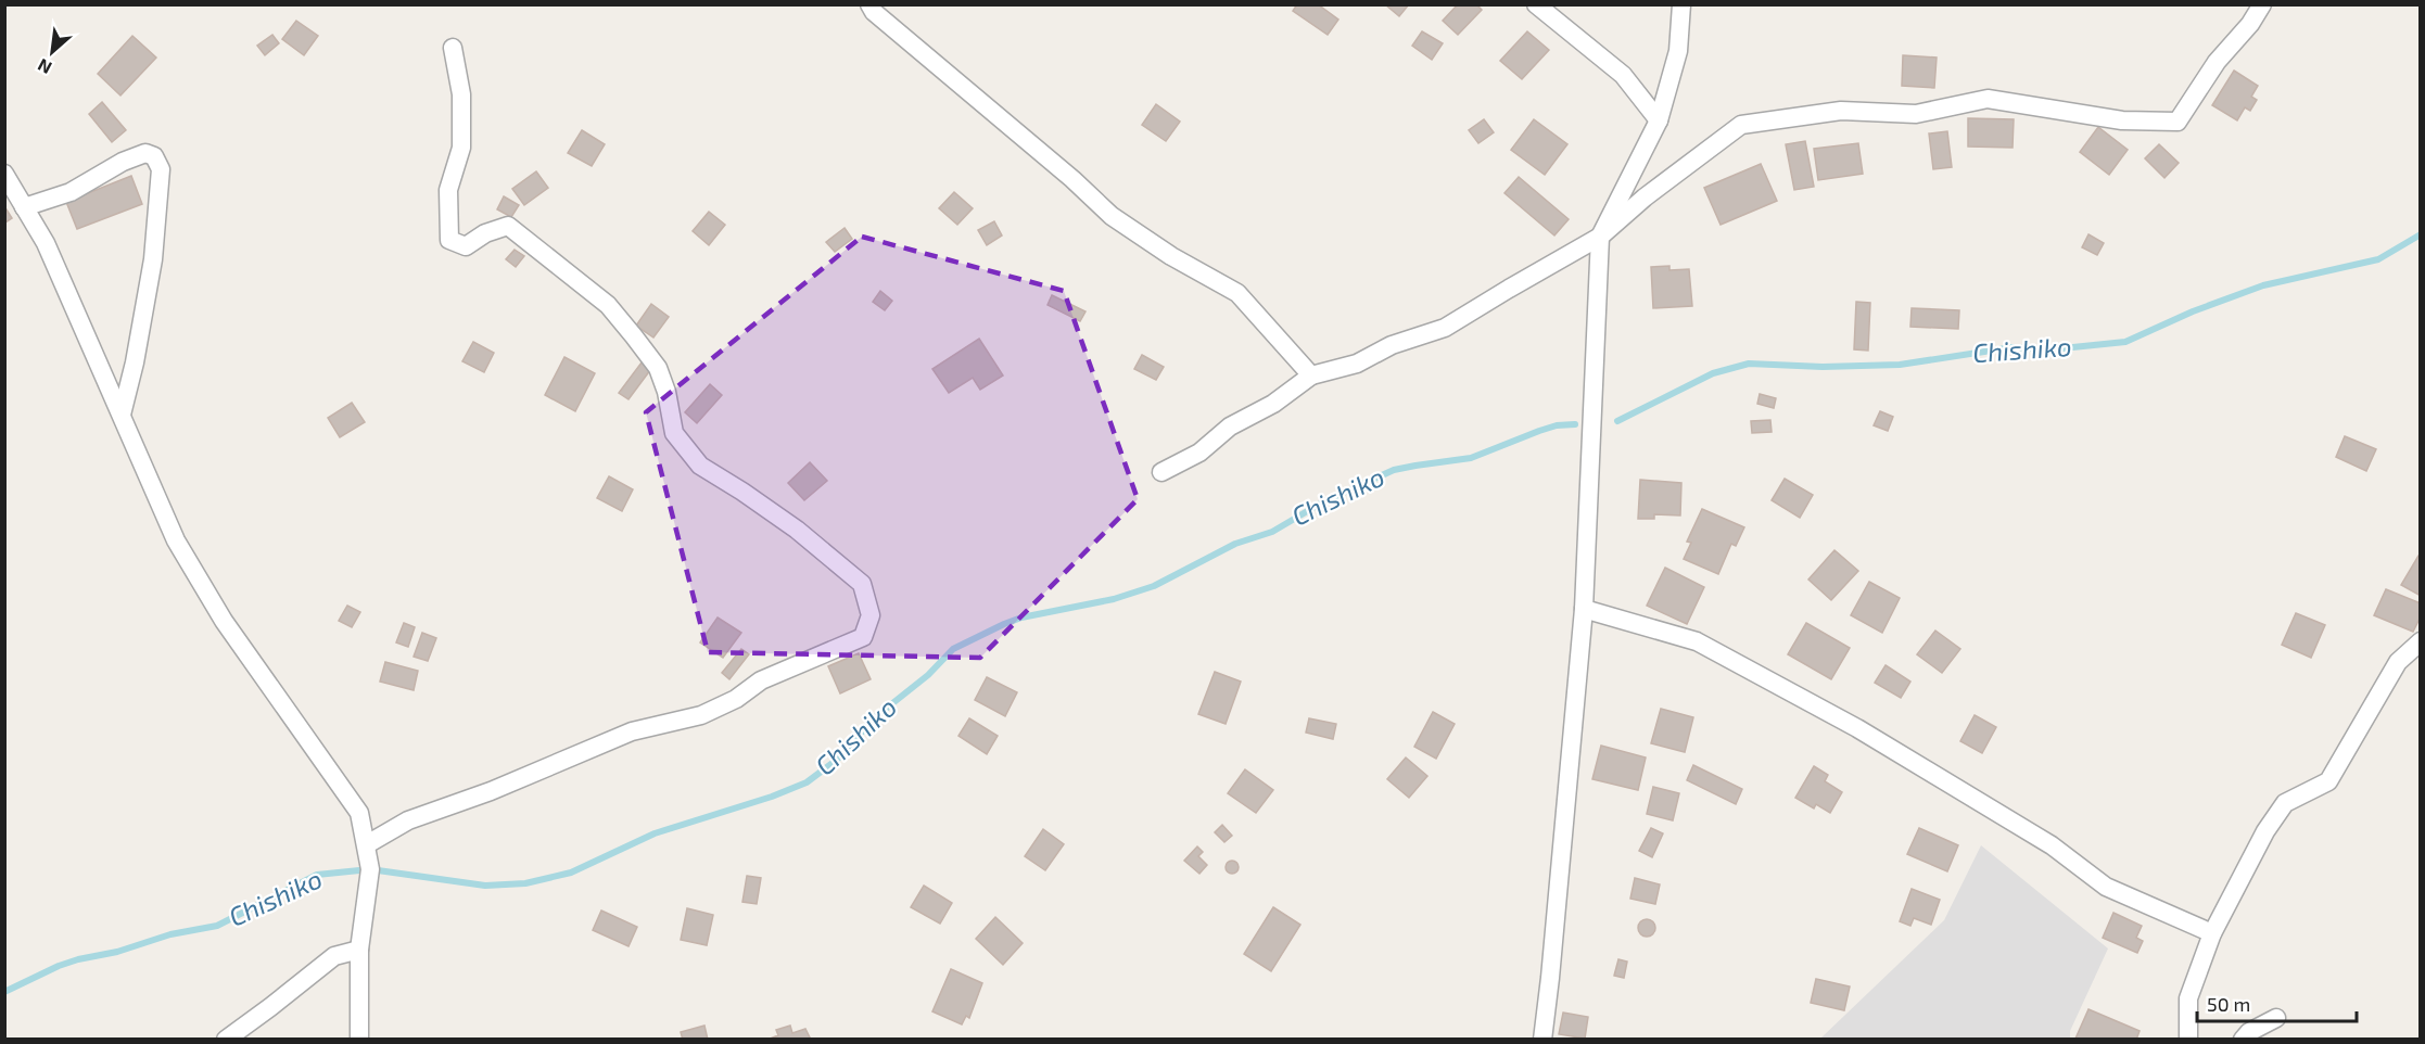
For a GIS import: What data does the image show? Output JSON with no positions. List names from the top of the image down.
{
  "water": ["Chishiko"],
  "scale_bar": "50 m",
  "north": "bottom left"
}
